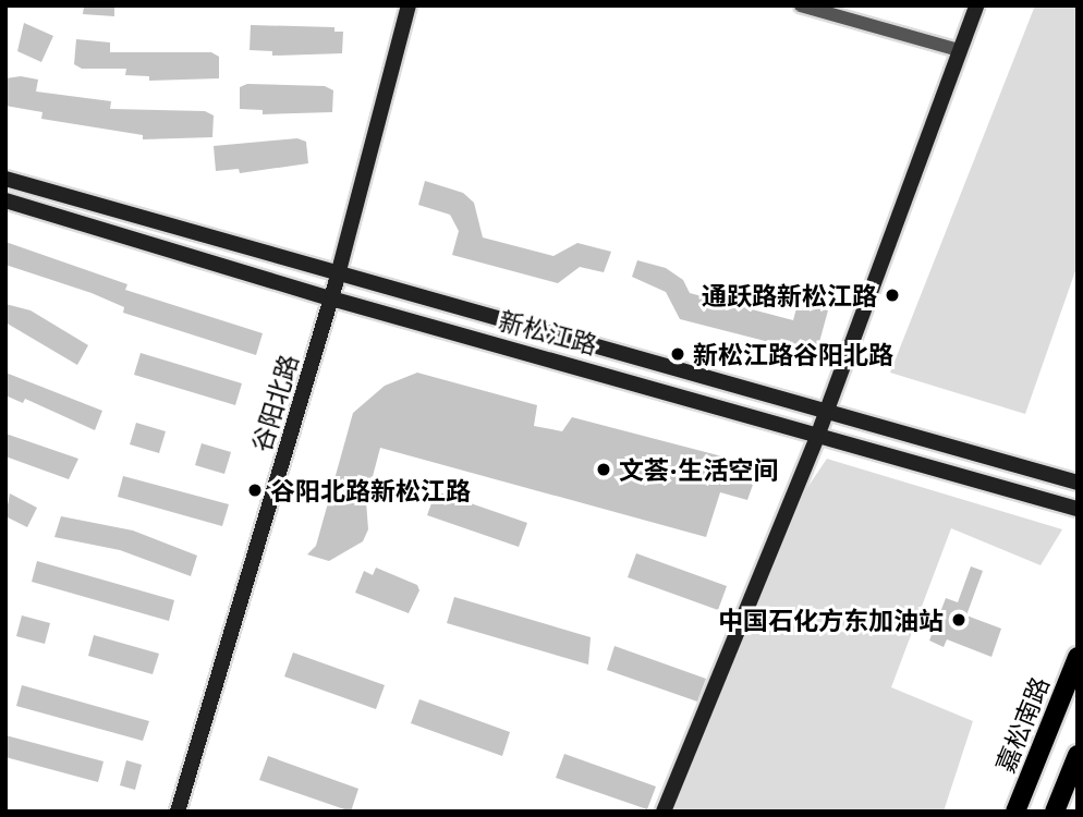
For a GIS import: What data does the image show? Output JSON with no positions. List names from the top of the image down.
{
  "streets": {
    "main road": ["新松江路", "谷阳北路", "嘉松南路"]
  },
  "crossings": [
    ["新松江路", "谷阳北路"]
  ],
  "places": [
    "通跃路新松江路",
    "新松江路谷阳北路",
    "文荟·生活空间",
    "谷阳北路新松江路",
    "中国石化方东加油站"
  ]
}
